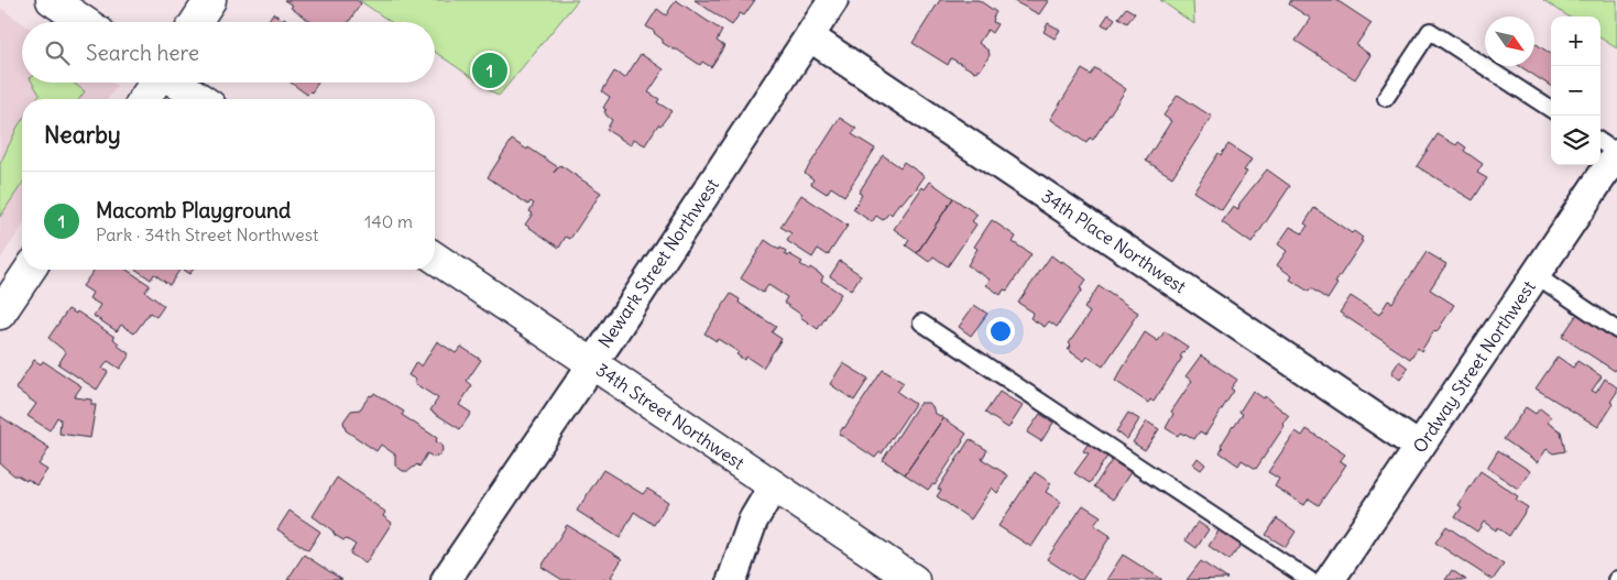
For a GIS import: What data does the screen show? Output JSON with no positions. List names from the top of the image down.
{
  "streets": {
    "main road": ["34th Street Northwest"],
    "street": ["34th Place Northwest", "Newark Street Northwest", "Ordway Street Northwest"]
  },
  "crossings": [
    ["34th Place Northwest", "Newark Street Northwest"],
    ["34th Place Northwest", "Ordway Street Northwest"],
    ["Newark Street Northwest", "34th Street Northwest"]
  ],
  "north": "bottom right",
  "page": {
    "map_buttons": ["+", "−"],
    "search": "Search here",
    "pins": "1",
    "heading": "Nearby",
    "list": [
      {
        "mark": "1",
        "name": "Macomb Playground",
        "note": "Park · 34th Street Northwest",
        "value": "140 m"
      }
    ]
  }
}
